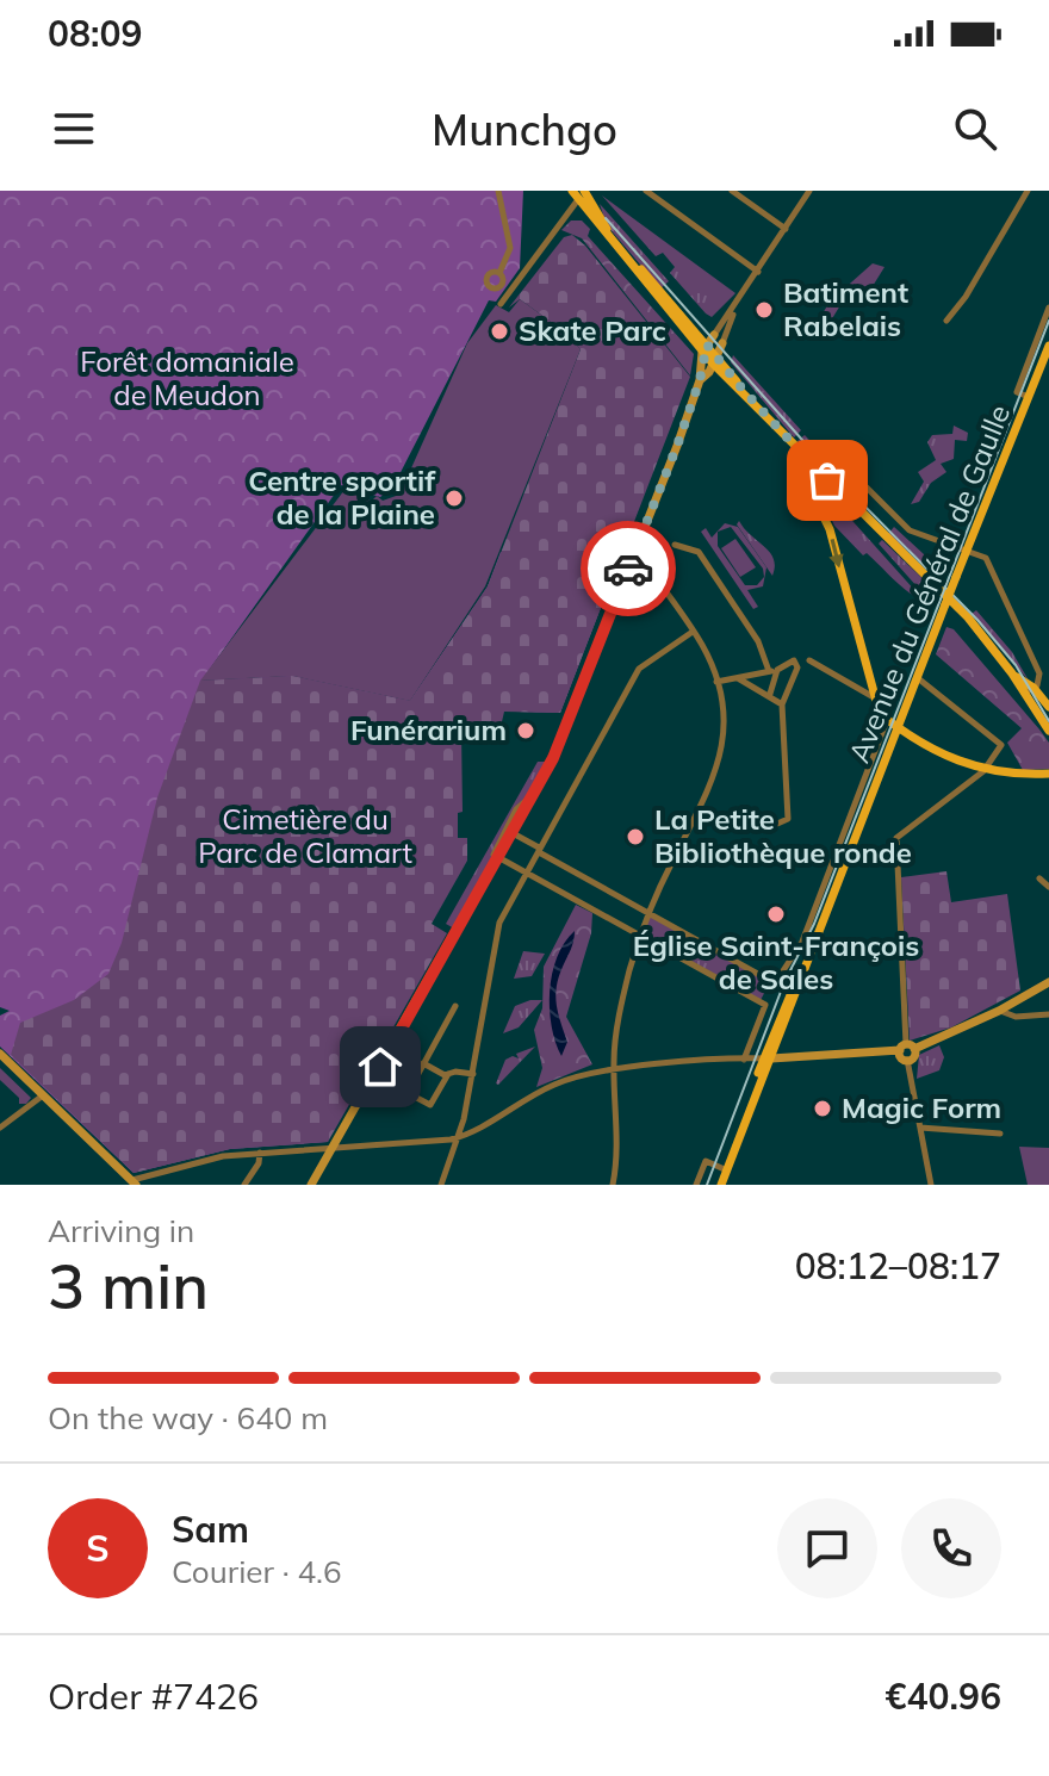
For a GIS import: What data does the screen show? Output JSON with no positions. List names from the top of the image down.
{
  "streets": {
    "main road": ["Avenue du Général de Gaulle"]
  },
  "parks": ["Forêt domaniale de Meudon", "Cimetière du Parc de Clamart"],
  "places": [
    "Batiment Rabelais",
    "Skate Parc",
    "Centre sportif de la Plaine",
    "Funérarium",
    "La Petite Bibliothèque ronde",
    "Église Saint-François de Sales",
    "Magic Form"
  ],
  "page": {
    "status": "08:09",
    "header": "Munchgo",
    "heading": ["3 min", "Arriving in", "08:12–08:17"],
    "panel": [
      "Sam",
      "Courier · 4.6",
      "Order #7426",
      "€40.96"
    ],
    "bar": "On the way · 640 m",
    "round": "S"
  }
}
